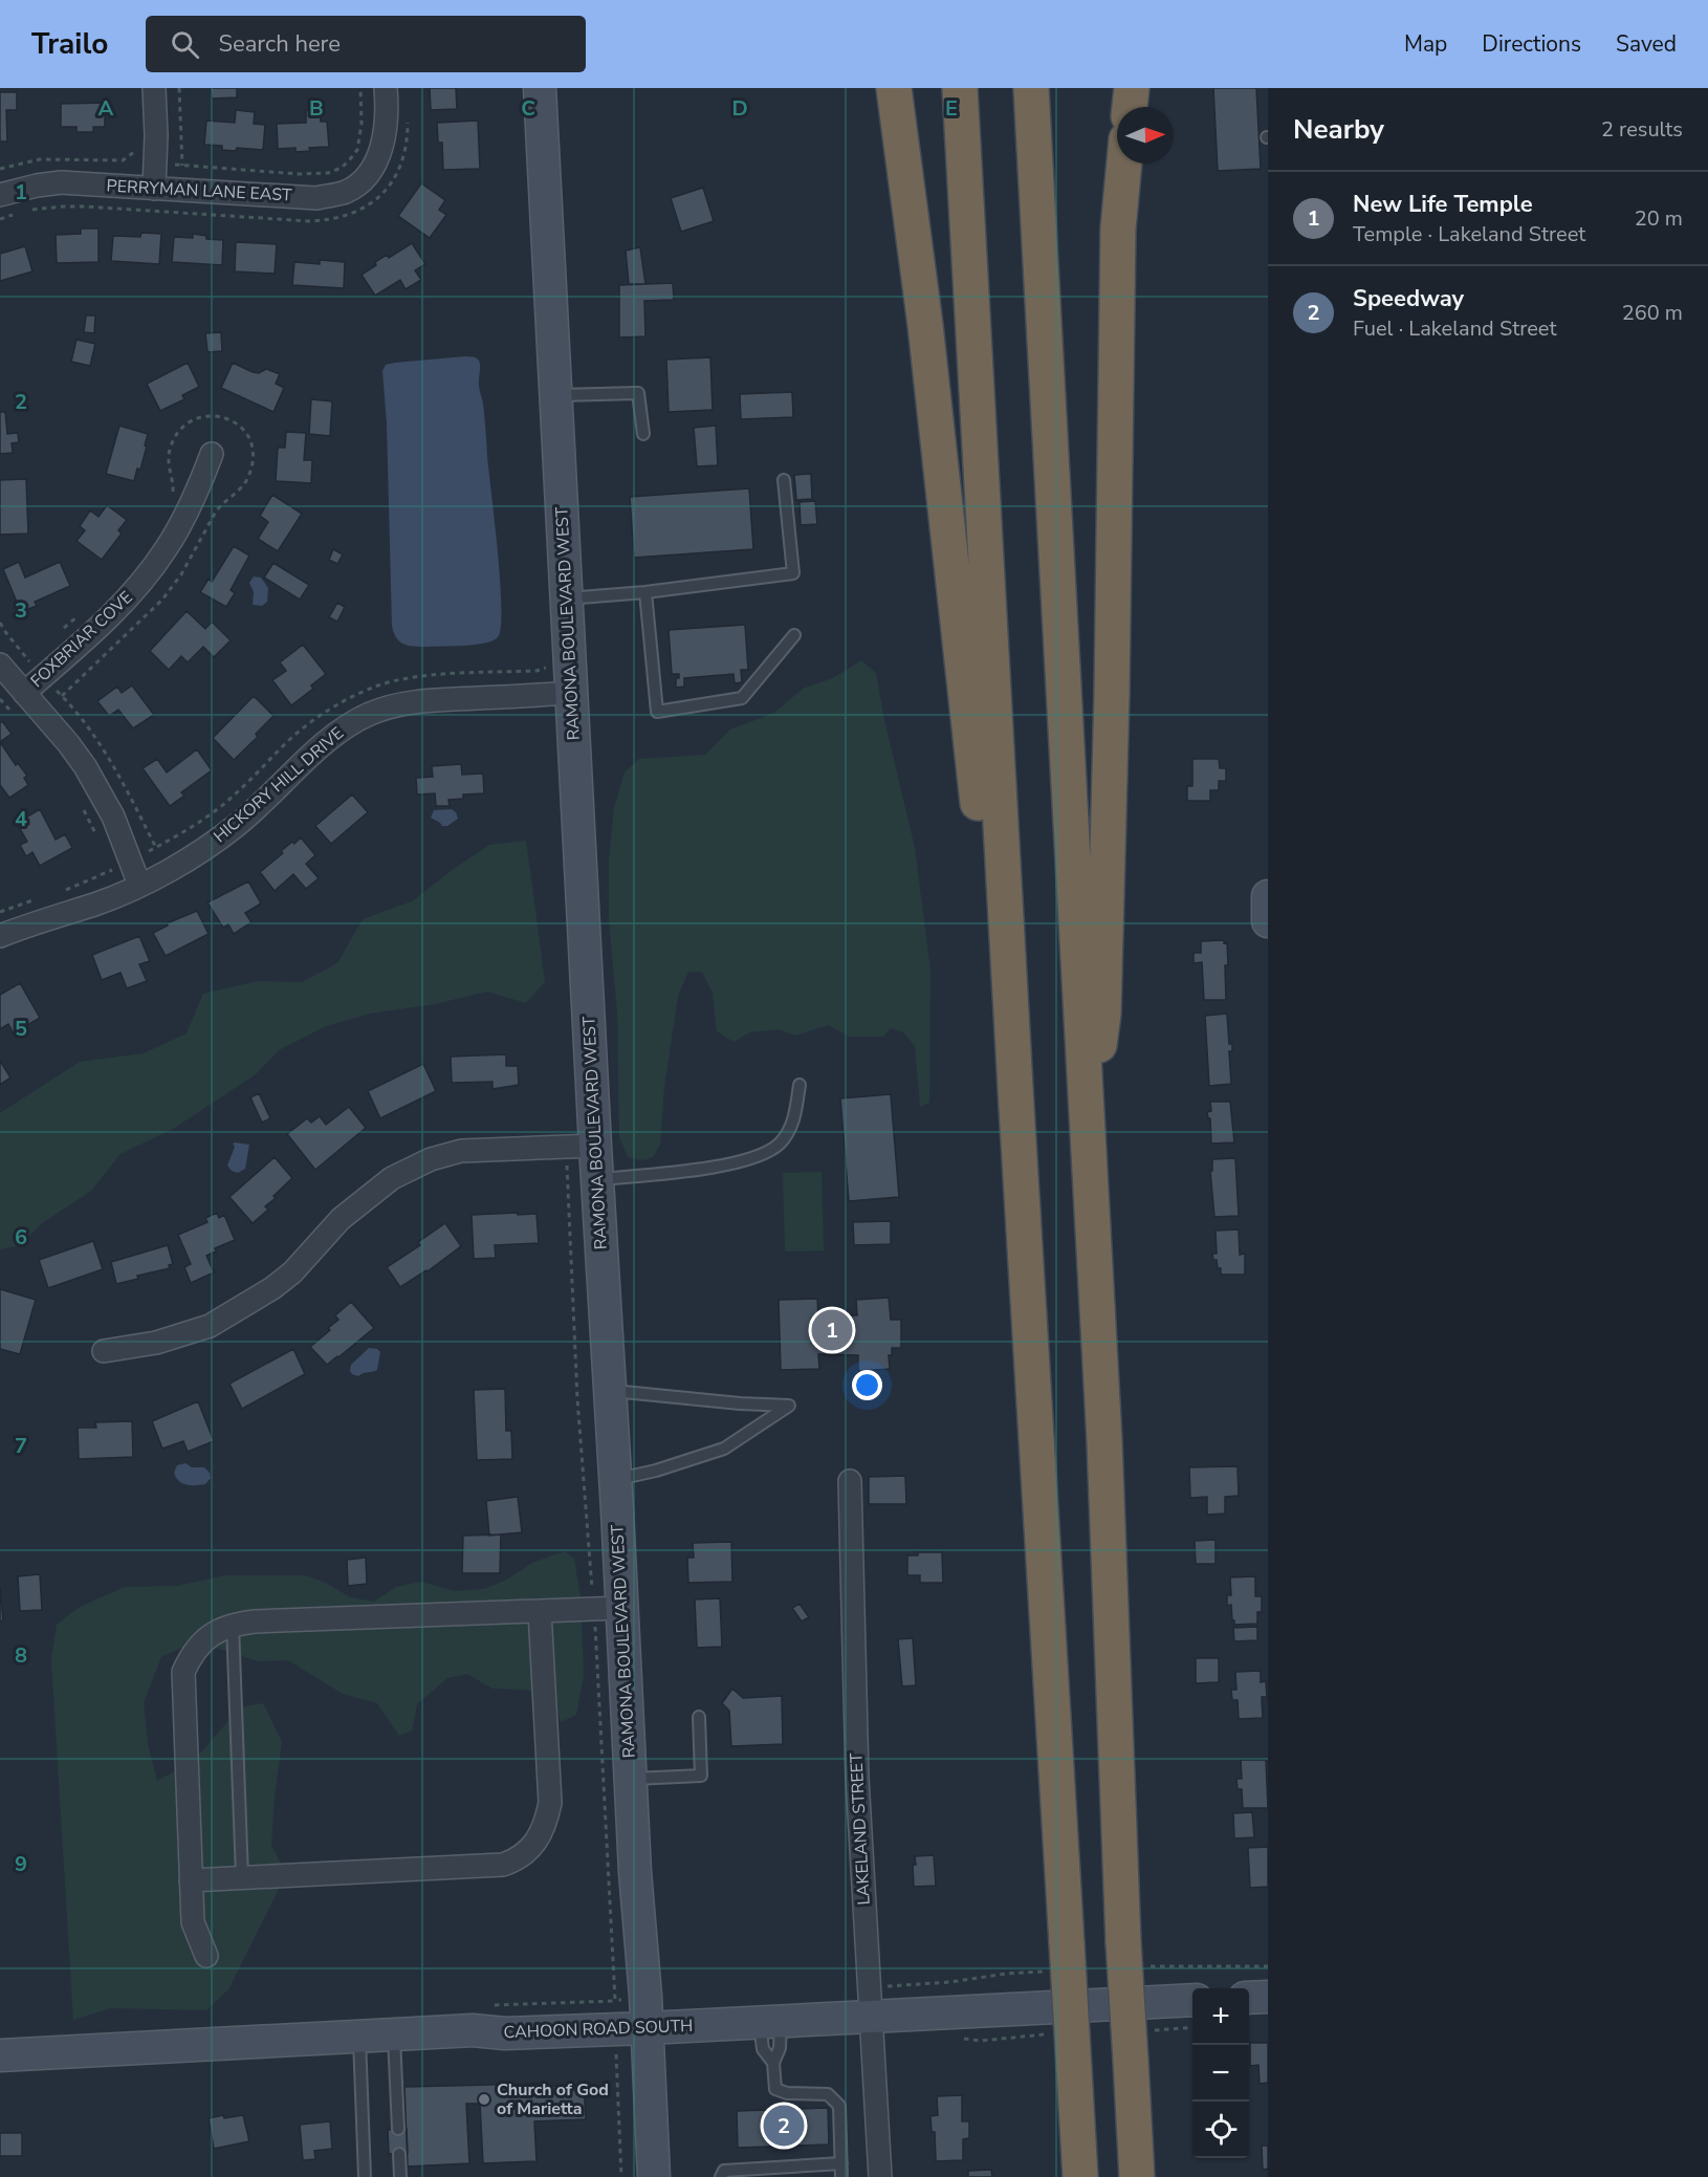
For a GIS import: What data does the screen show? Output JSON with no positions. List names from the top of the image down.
{
  "streets": {
    "street": [
      "PERRYMAN LANE EAST",
      "RAMONA BOULEVARD WEST",
      "FOXBRIAR COVE",
      "HICKORY HILL DRIVE",
      "LAKELAND STREET",
      "CAHOON ROAD SOUTH"
    ]
  },
  "crossings": [
    ["RAMONA BOULEVARD WEST", "HICKORY HILL DRIVE"],
    ["RAMONA BOULEVARD WEST", "CAHOON ROAD SOUTH"],
    ["LAKELAND STREET", "CAHOON ROAD SOUTH"]
  ],
  "places": ["Church of God of Marietta"],
  "north": "right",
  "page": {
    "header": "Trailo",
    "search": "Search here",
    "nav": ["Map", "Directions", "Saved"],
    "heading": ["Nearby", "2 results"],
    "list": [
      {
        "mark": "1",
        "name": "New Life Temple",
        "note": "Temple · Lakeland Street",
        "value": "20 m"
      },
      {
        "mark": "2",
        "name": "Speedway",
        "note": "Fuel · Lakeland Street",
        "value": "260 m"
      }
    ],
    "pins": ["1", "2"],
    "map_buttons": ["+", "−"]
  },
  "grid": {
    "columns": [
      "A",
      "B",
      "C",
      "D",
      "E"
    ],
    "rows": [
      "1",
      "2",
      "3",
      "4",
      "5",
      "6",
      "7",
      "8",
      "9"
    ]
  }
}
